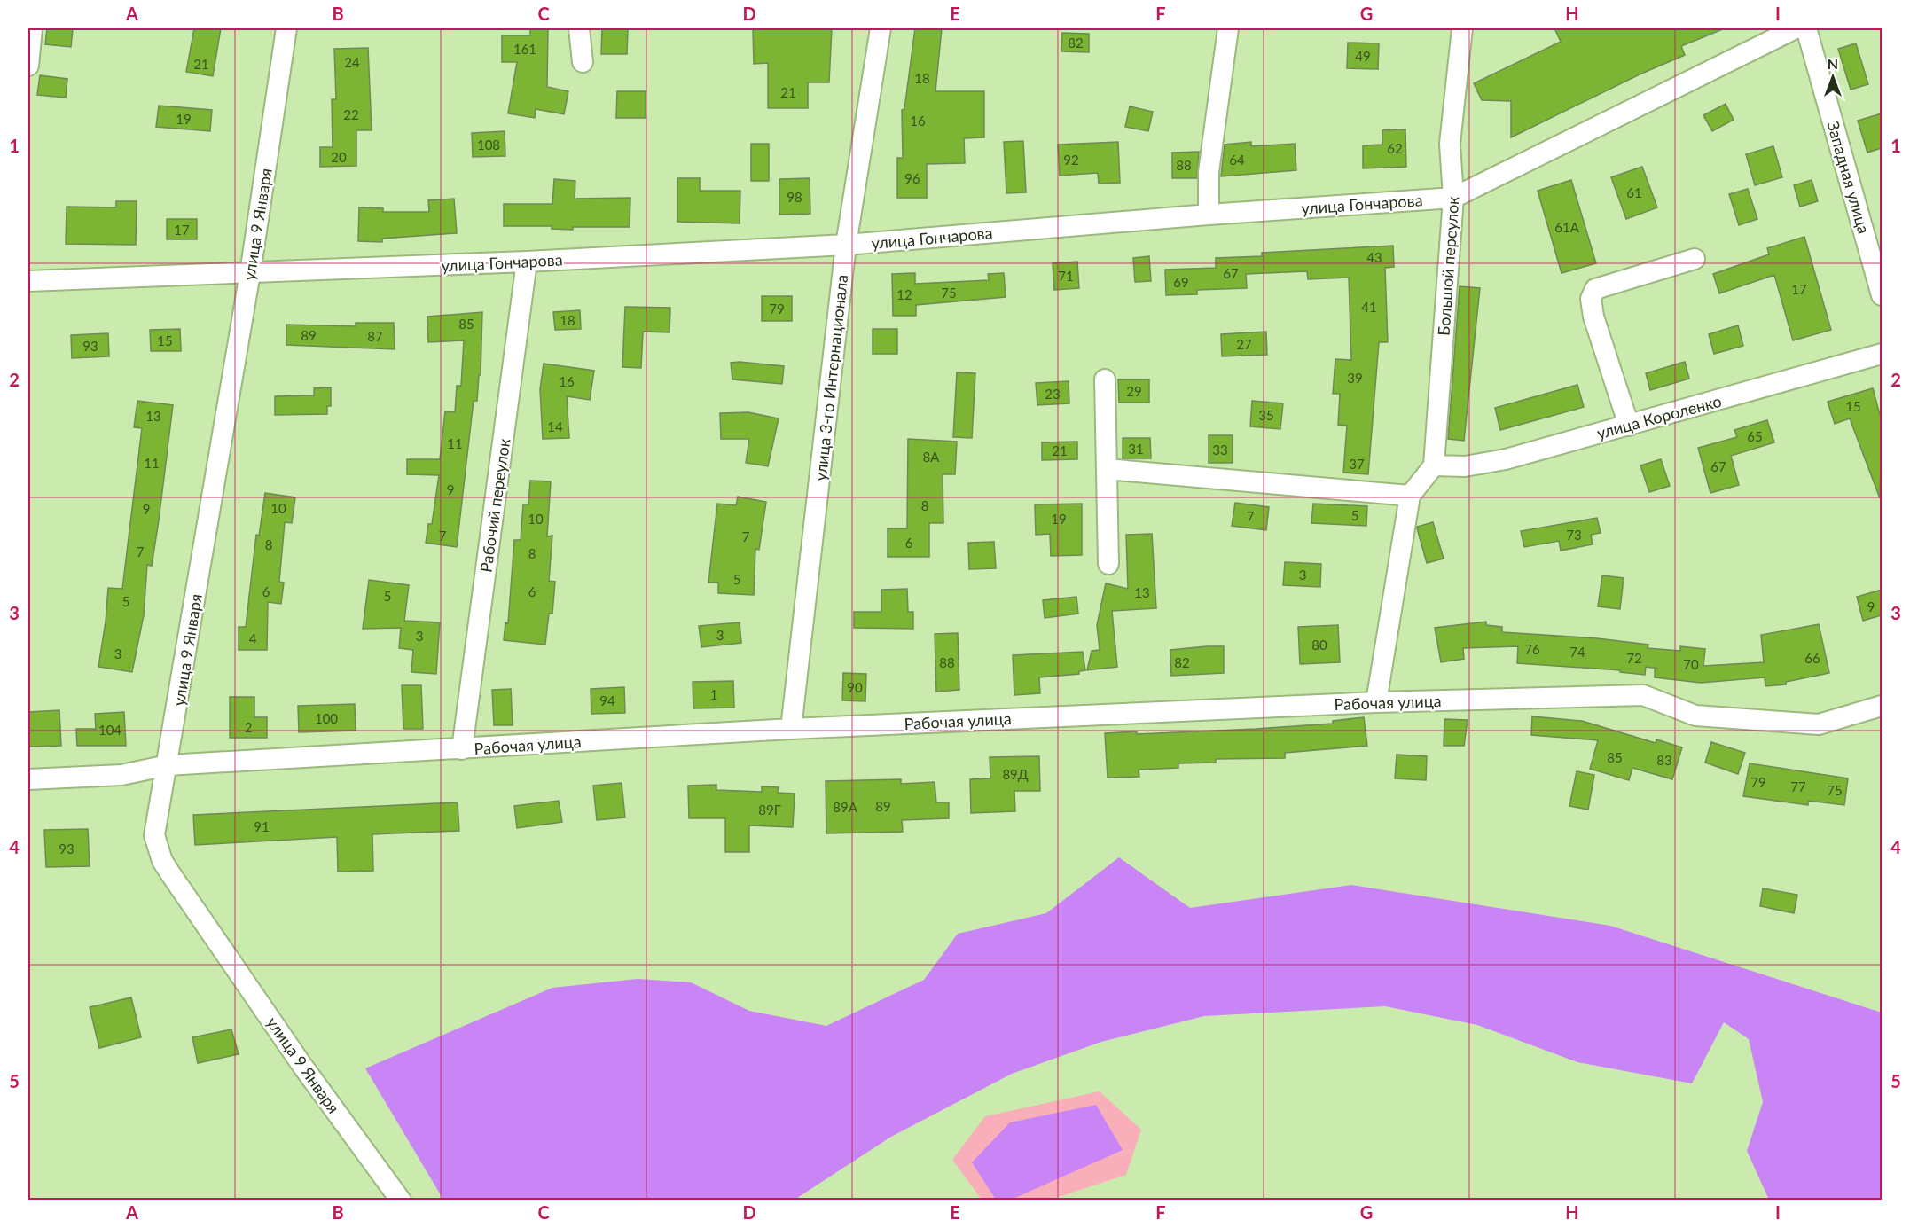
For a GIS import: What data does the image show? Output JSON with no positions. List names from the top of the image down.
{
  "streets": {
    "street": [
      "Западная улица",
      "улица Гончарова",
      "улица 9 Января",
      "Большой переулок",
      "улица 3-го Интернационала",
      "улица Короленко",
      "Рабочий переулок",
      "Рабочая улица"
    ]
  },
  "crossings": [
    ["улица Гончарова", "улица 9 Января"],
    ["улица Гончарова", "Большой переулок"],
    ["улица Гончарова", "улица 3-го Интернационала"],
    ["улица Гончарова", "Рабочий переулок"],
    ["улица 9 Января", "Рабочая улица"],
    ["Большой переулок", "улица Короленко"],
    ["улица 3-го Интернационала", "Рабочая улица"],
    ["Рабочий переулок", "Рабочая улица"]
  ],
  "house_numbers": [
    "82",
    "161",
    "49",
    "24",
    "21",
    "18",
    "21",
    "22",
    "19",
    "16",
    "108",
    "62",
    "20",
    "92",
    "64",
    "88",
    "96",
    "61",
    "98",
    "61А",
    "17",
    "43",
    "67",
    "71",
    "69",
    "17",
    "75",
    "12",
    "41",
    "79",
    "18",
    "85",
    "89",
    "87",
    "15",
    "27",
    "93",
    "39",
    "16",
    "29",
    "23",
    "15",
    "35",
    "13",
    "14",
    "65",
    "11",
    "31",
    "33",
    "21",
    "8А",
    "11",
    "37",
    "67",
    "9",
    "8",
    "10",
    "9",
    "5",
    "7",
    "10",
    "19",
    "73",
    "7",
    "7",
    "6",
    "8",
    "7",
    "8",
    "3",
    "5",
    "6",
    "6",
    "13",
    "5",
    "5",
    "9",
    "3",
    "3",
    "4",
    "80",
    "76",
    "74",
    "3",
    "72",
    "66",
    "88",
    "82",
    "70",
    "90",
    "1",
    "94",
    "100",
    "2",
    "104",
    "85",
    "83",
    "89Д",
    "79",
    "77",
    "75",
    "89",
    "89А",
    "89Г",
    "91",
    "93"
  ],
  "north": "top",
  "grid": {
    "columns": [
      "A",
      "B",
      "C",
      "D",
      "E",
      "F",
      "G",
      "H",
      "I"
    ],
    "rows": [
      "1",
      "2",
      "3",
      "4",
      "5"
    ]
  }
}
